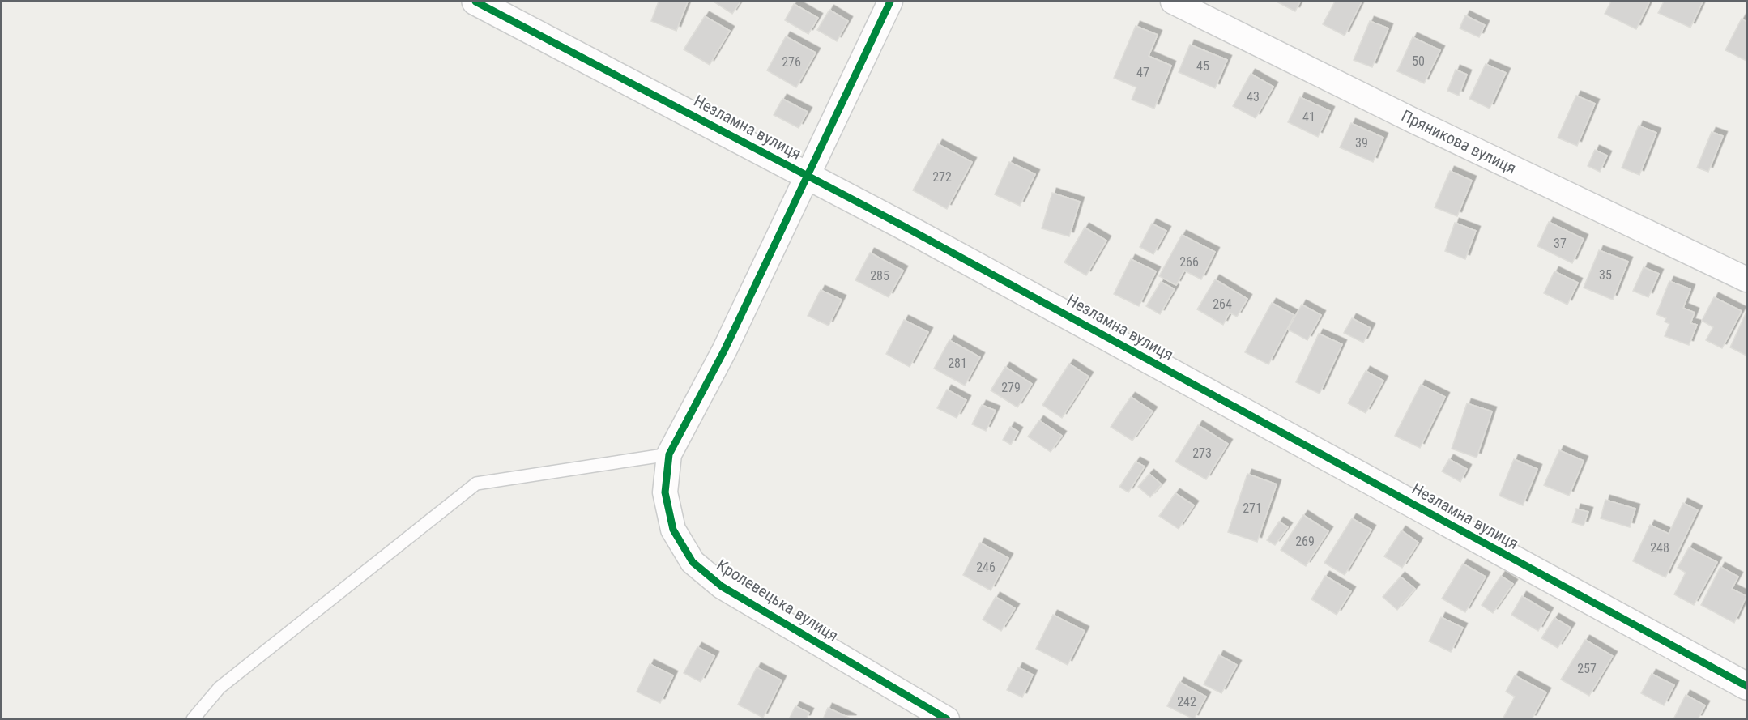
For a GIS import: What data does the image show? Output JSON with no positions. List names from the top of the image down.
{
  "streets": {
    "street": ["Незламна вулиця", "Пряникова вулиця", "Кролевецька вулиця"]
  },
  "house_numbers": [
    "50",
    "276",
    "45",
    "47",
    "43",
    "41",
    "39",
    "272",
    "37",
    "266",
    "35",
    "285",
    "264",
    "281",
    "279",
    "273",
    "271",
    "269",
    "248",
    "246",
    "257",
    "242"
  ]
}
